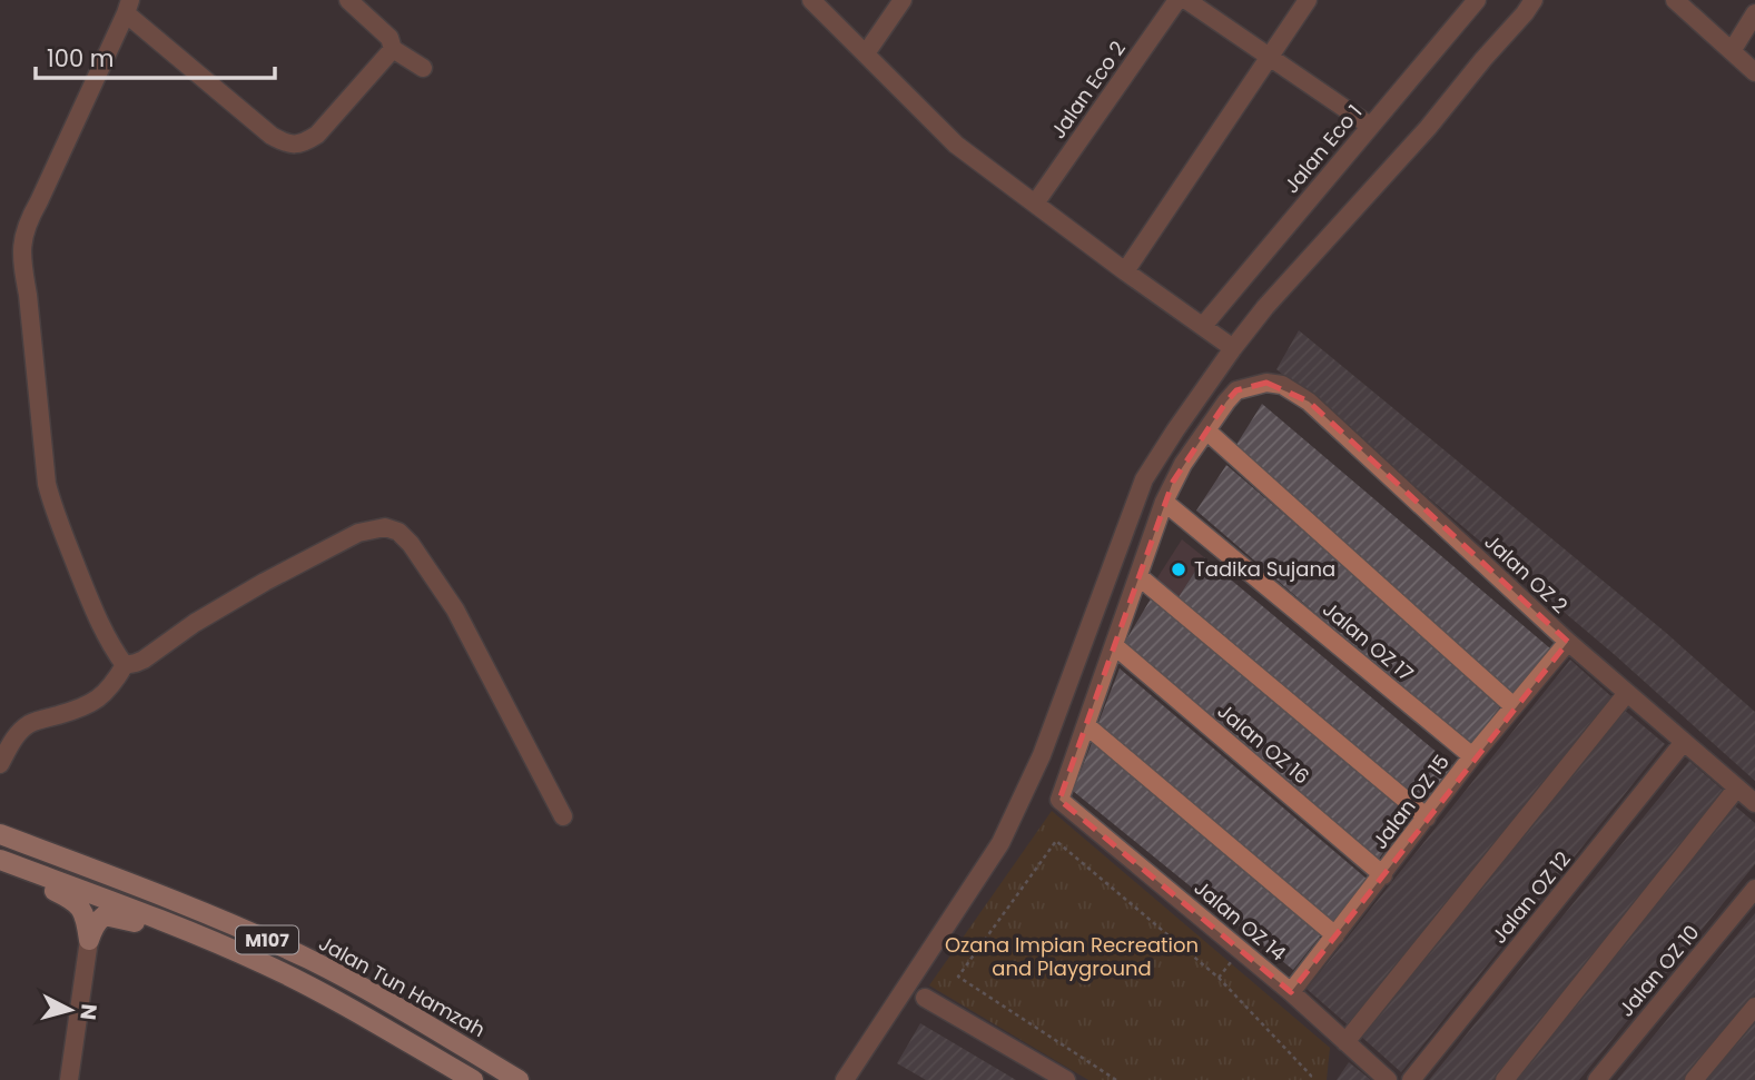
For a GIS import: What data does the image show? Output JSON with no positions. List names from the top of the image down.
{
  "streets": {
    "main road": ["M107", "Jalan Tun Hamzah"],
    "street": [
      "Jalan Eco 2",
      "Jalan Eco 1",
      "Jalan OZ 2",
      "Jalan OZ 17",
      "Jalan OZ 16",
      "Jalan OZ 15",
      "Jalan OZ 12",
      "Jalan OZ 14",
      "Jalan OZ 10"
    ]
  },
  "crossings": [
    ["Jalan OZ 2", "Jalan OZ 15"],
    ["Jalan OZ 2", "Jalan OZ 12"],
    ["Jalan OZ 17", "Jalan OZ 15"],
    ["Jalan OZ 16", "Jalan OZ 15"],
    ["Jalan OZ 15", "Jalan OZ 14"]
  ],
  "parks": ["Ozana Impian Recreation and Playground"],
  "places": ["Tadika Sujana"],
  "scale_bar": "100 m",
  "north": "right"
}
